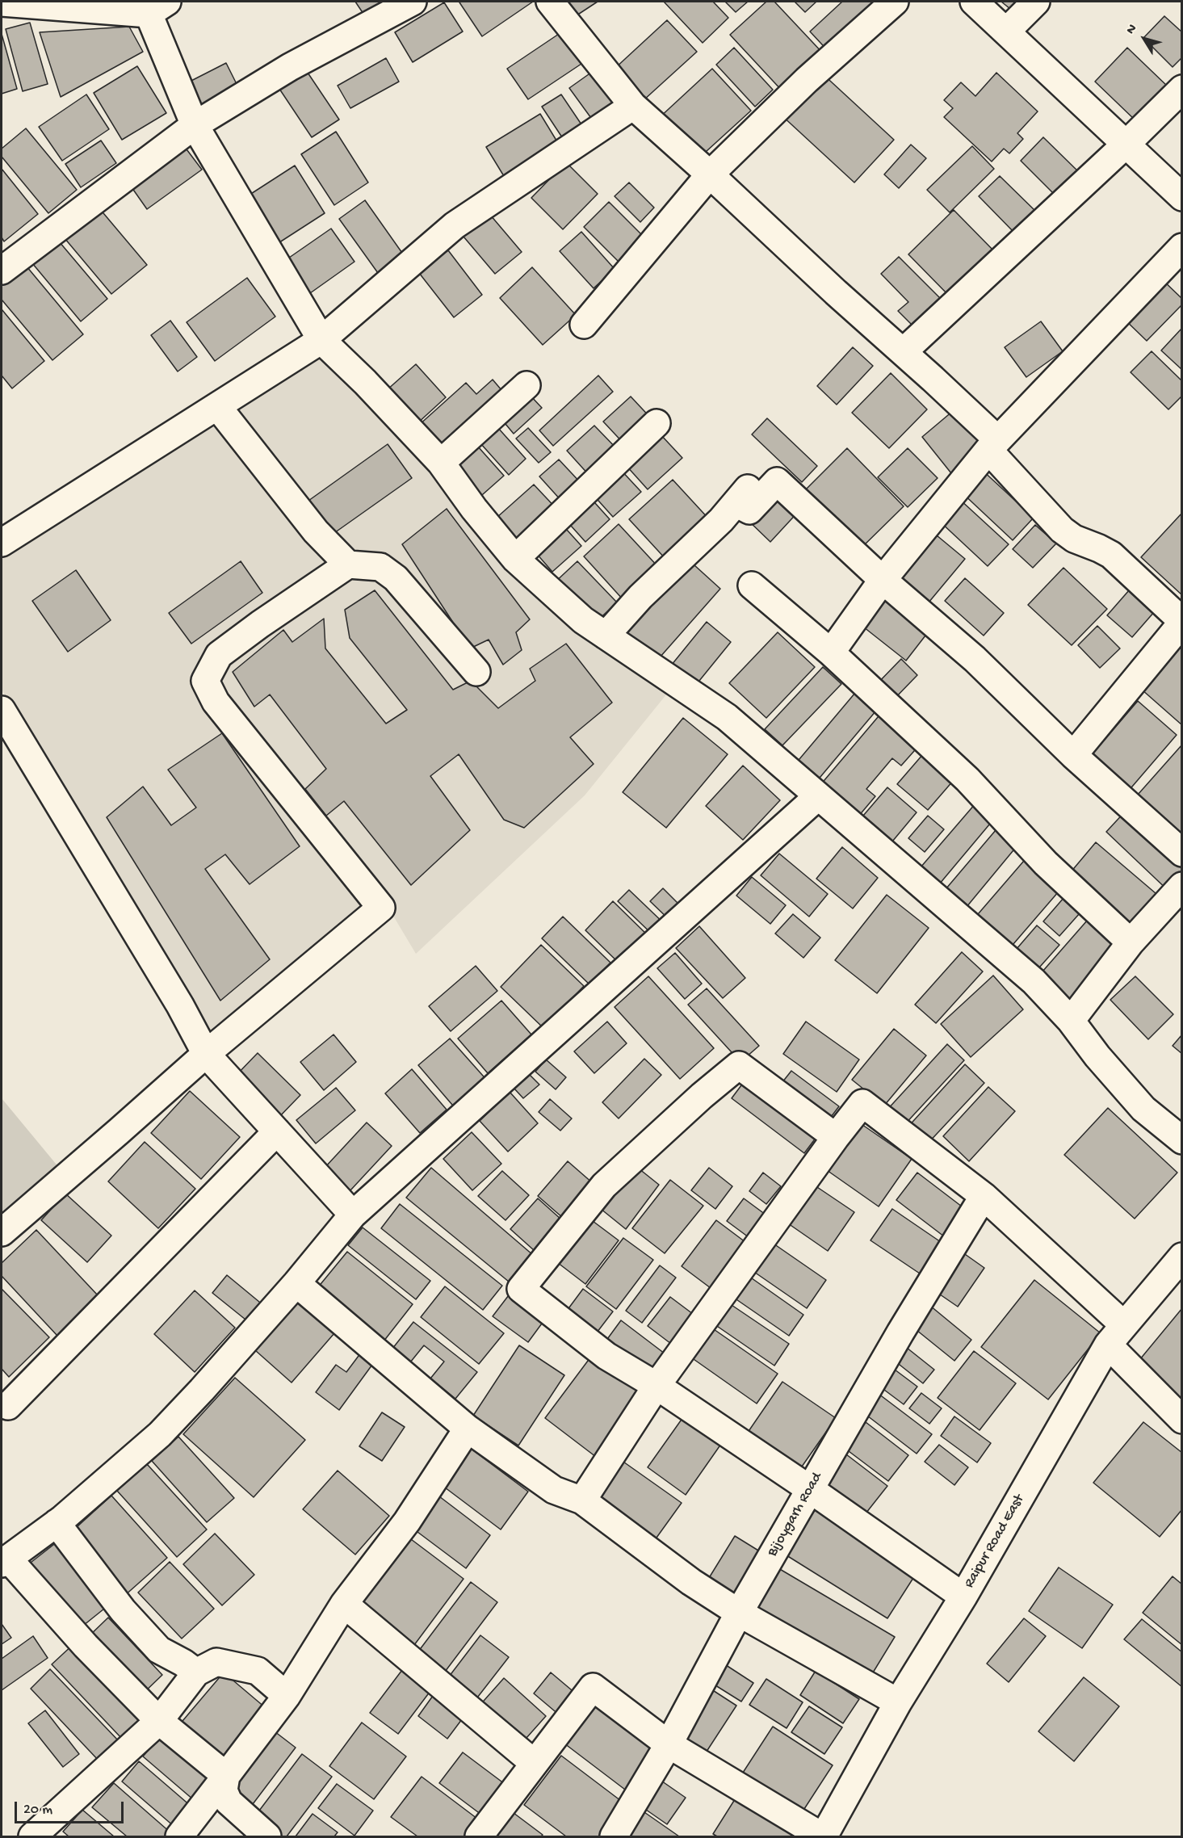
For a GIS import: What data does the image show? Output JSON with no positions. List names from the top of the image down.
{
  "streets": {
    "street": ["Bijoygarh Road", "Raipur Road East"]
  },
  "scale_bar": "20 m",
  "north": "top left"
}
